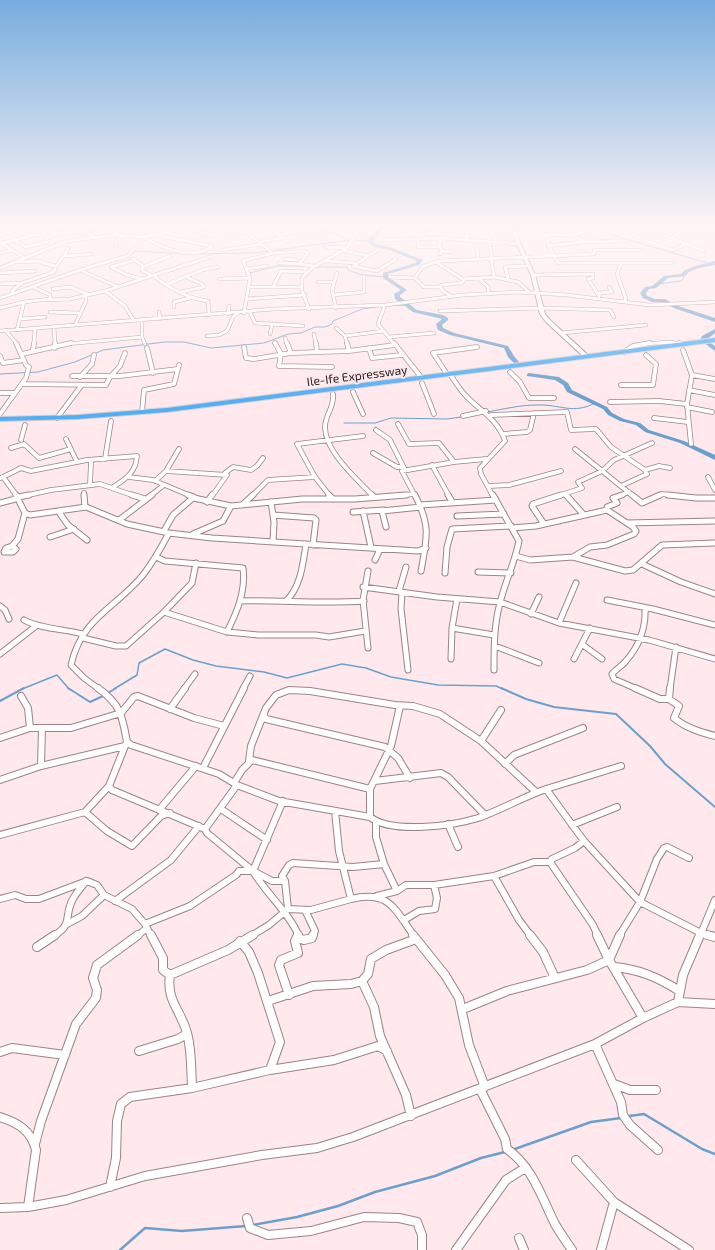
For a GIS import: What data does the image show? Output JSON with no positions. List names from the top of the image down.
{
  "streets": {
    "highway": ["Ile-Ife Expressway"]
  }
}
